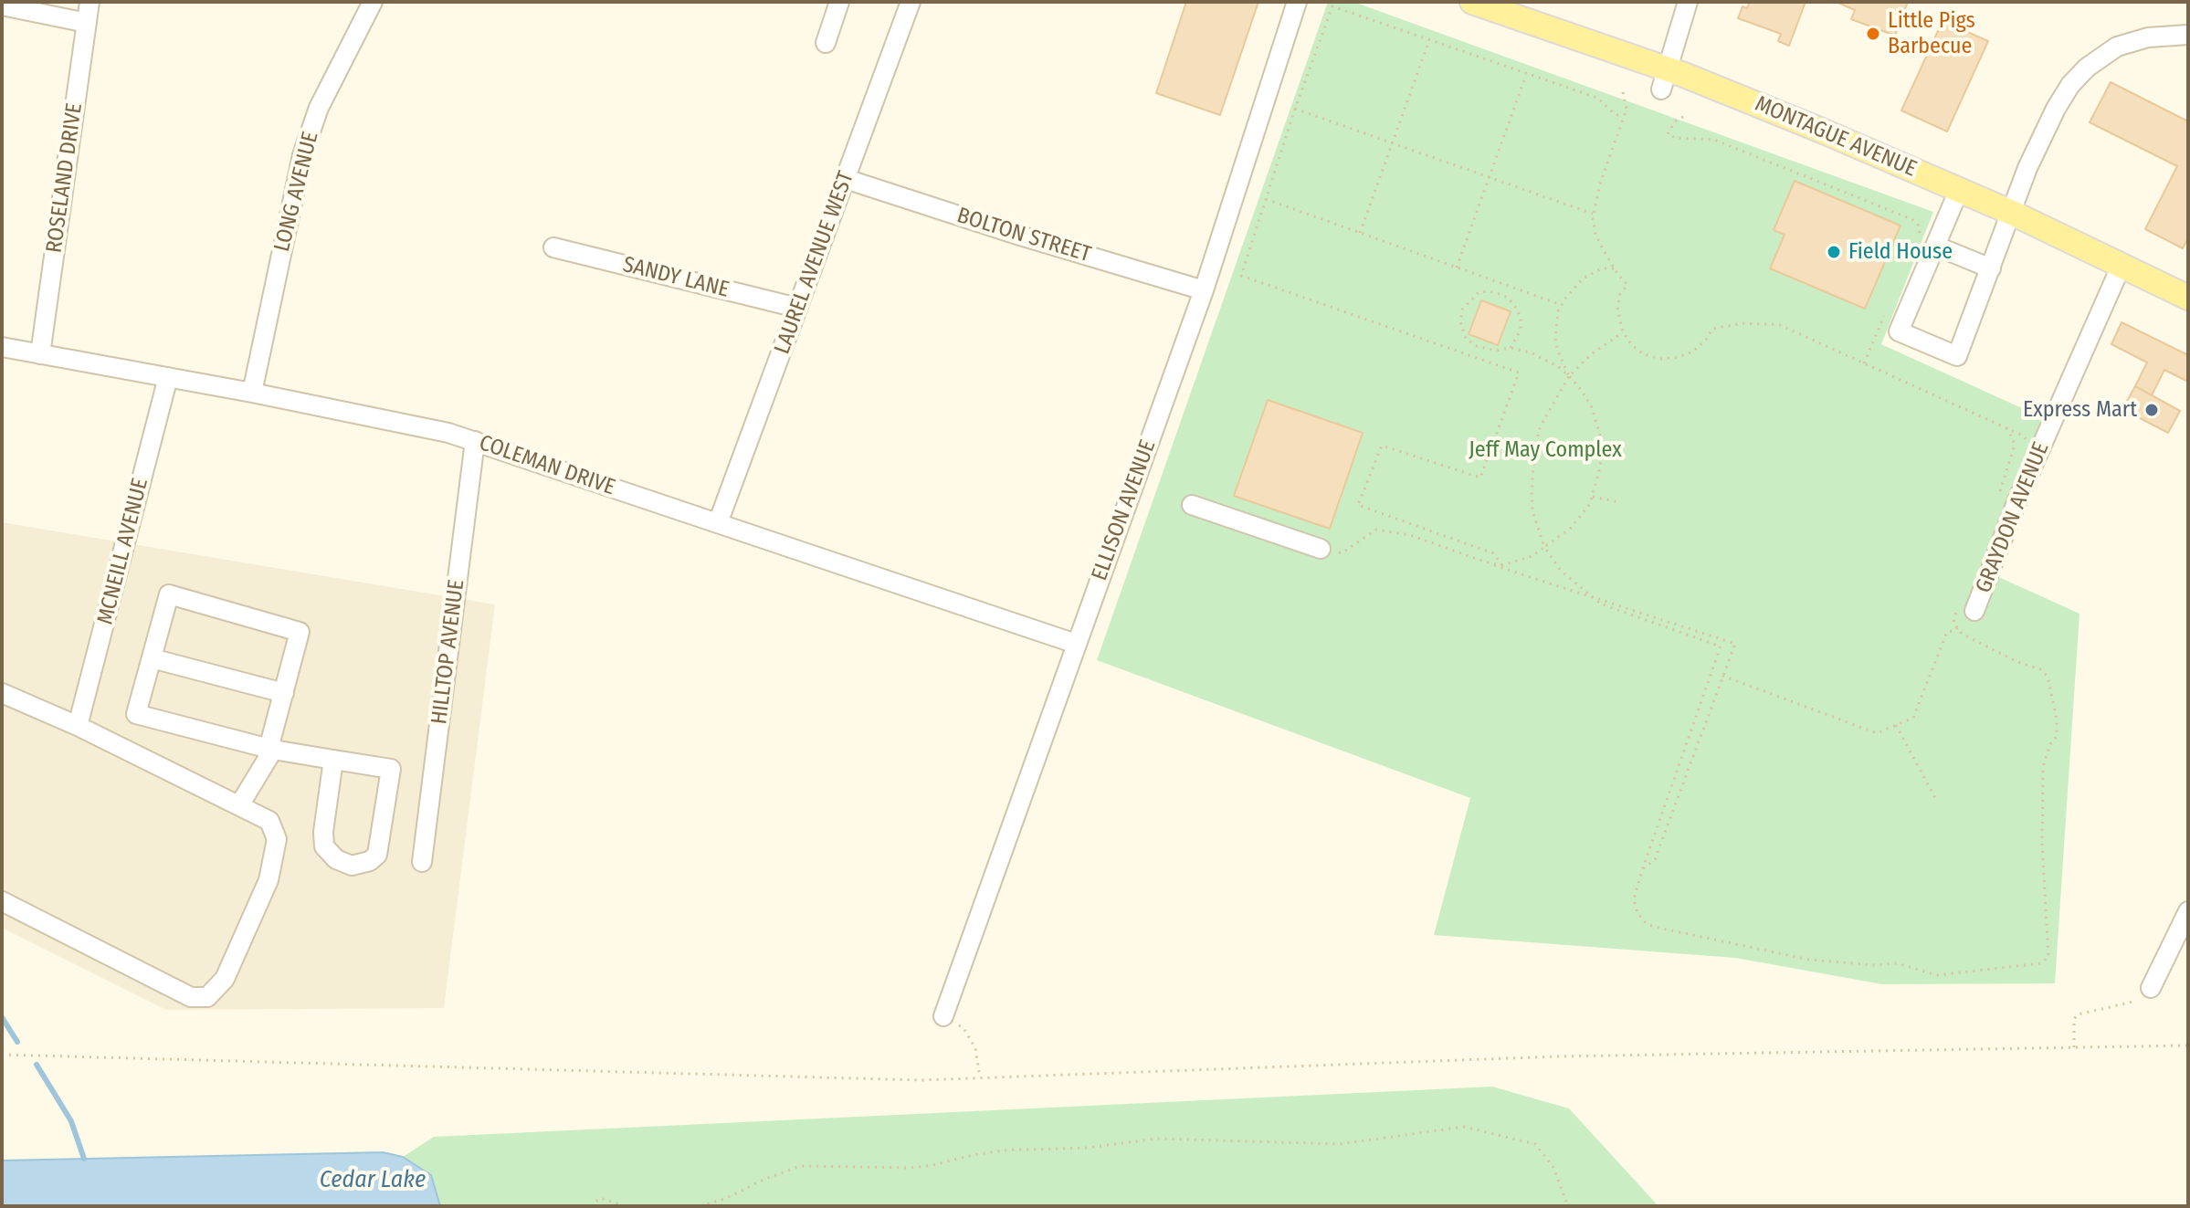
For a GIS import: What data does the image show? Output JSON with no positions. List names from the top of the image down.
{
  "streets": {
    "main road": ["MONTAGUE AVENUE"],
    "street": [
      "ROSELAND DRIVE",
      "LONG AVENUE",
      "BOLTON STREET",
      "LAUREL AVENUE WEST",
      "SANDY LANE",
      "COLEMAN DRIVE",
      "ELLISON AVENUE",
      "GRAYDON AVENUE",
      "MCNEILL AVENUE",
      "HILLTOP AVENUE"
    ]
  },
  "crossings": [
    ["MONTAGUE AVENUE", "GRAYDON AVENUE"],
    ["ROSELAND DRIVE", "COLEMAN DRIVE"],
    ["LONG AVENUE", "COLEMAN DRIVE"],
    ["BOLTON STREET", "LAUREL AVENUE WEST"],
    ["BOLTON STREET", "ELLISON AVENUE"],
    ["LAUREL AVENUE WEST", "SANDY LANE"],
    ["LAUREL AVENUE WEST", "COLEMAN DRIVE"],
    ["COLEMAN DRIVE", "ELLISON AVENUE"],
    ["COLEMAN DRIVE", "MCNEILL AVENUE"],
    ["COLEMAN DRIVE", "HILLTOP AVENUE"]
  ],
  "water": ["Cedar Lake"],
  "parks": ["Jeff May Complex"],
  "places": ["Little Pigs Barbecue", "Field House", "Express Mart"]
}
